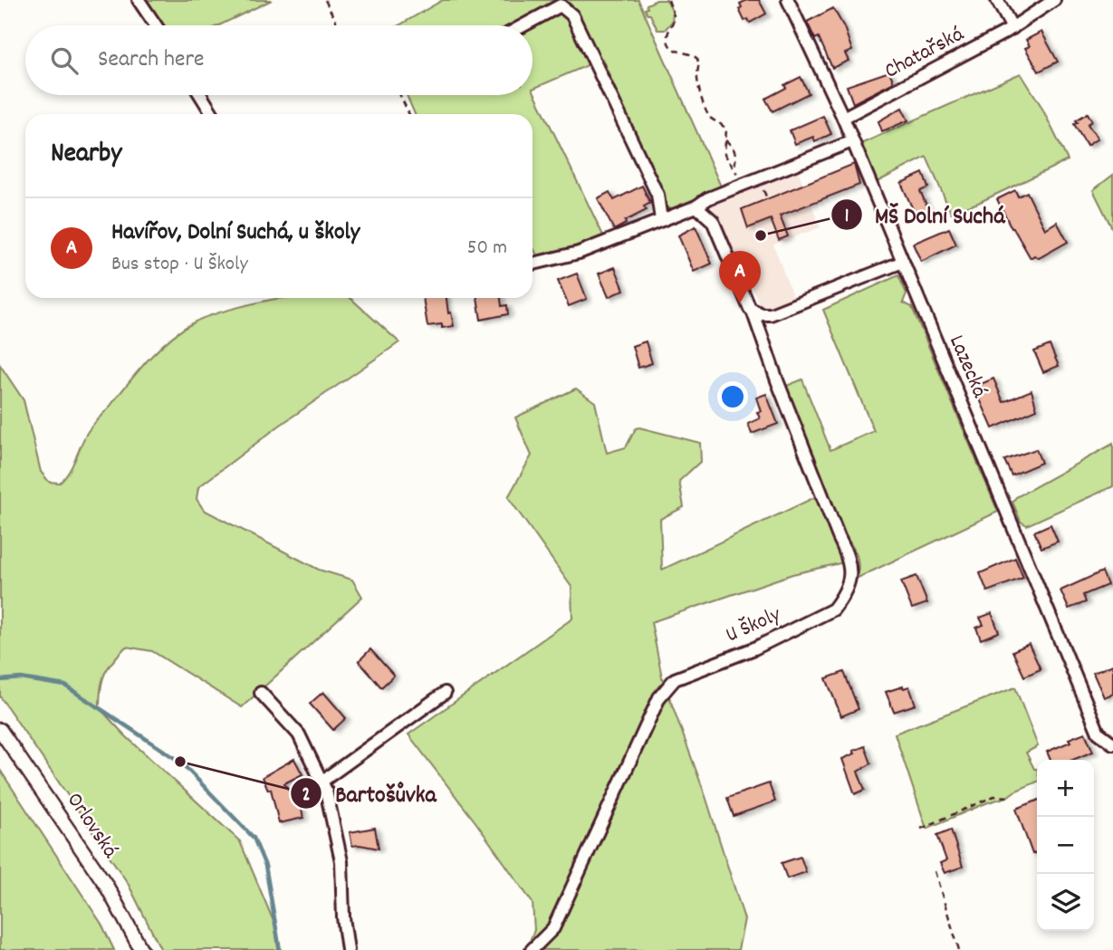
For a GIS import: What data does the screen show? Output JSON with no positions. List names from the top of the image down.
{
  "streets": {
    "street": [
      "Chatařská",
      "Lazecká",
      "U Školy",
      "Orlovská"
    ]
  },
  "crossings": [
    ["Chatařská", "Lazecká"]
  ],
  "places": ["MŠ Dolní Suchá", "Bartošůvka"],
  "page": {
    "search": "Search here",
    "heading": "Nearby",
    "list": [
      {
        "mark": "A",
        "name": "Havířov, Dolní Suchá, u školy",
        "note": "Bus stop · U Školy",
        "value": "50 m"
      }
    ],
    "pins": "A",
    "map_buttons": ["+", "−"]
  }
}
